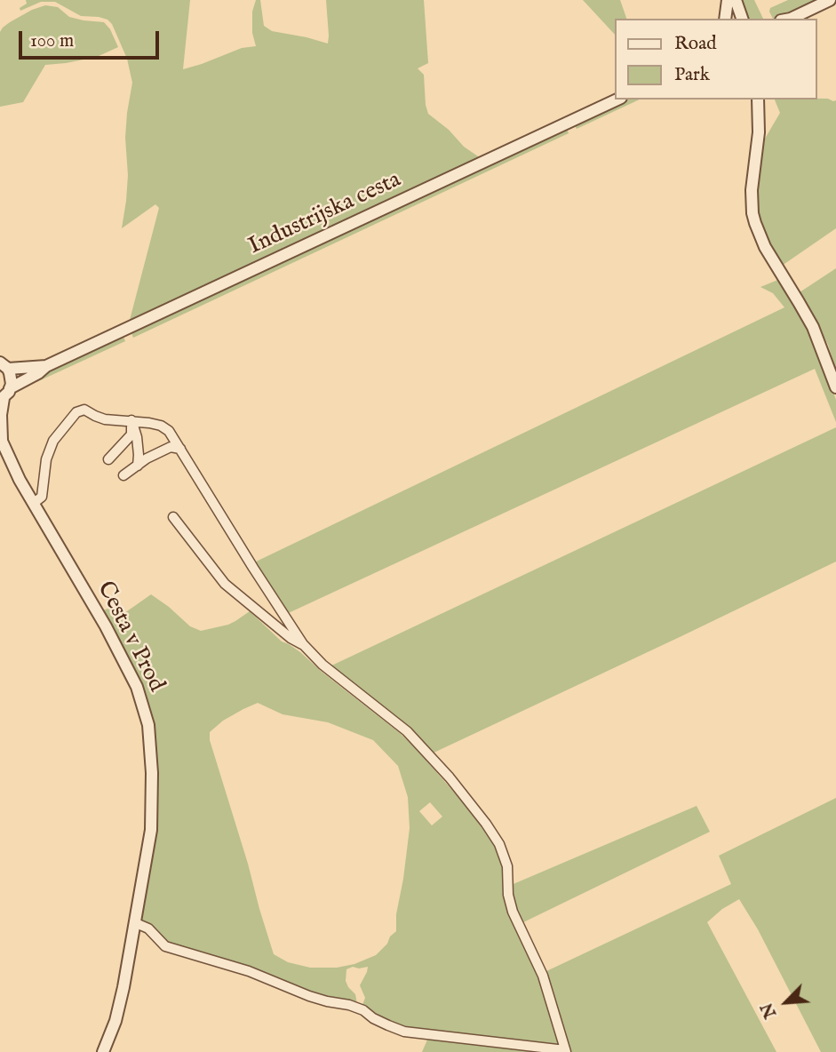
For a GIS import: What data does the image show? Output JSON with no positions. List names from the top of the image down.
{
  "streets": {
    "street": ["Industrijska cesta", "Cesta v Prod"]
  },
  "crossings": [
    ["Industrijska cesta", "Cesta v Prod"]
  ],
  "legend": ["Road", "Park"],
  "scale_bar": "100 m",
  "north": "bottom left"
}
